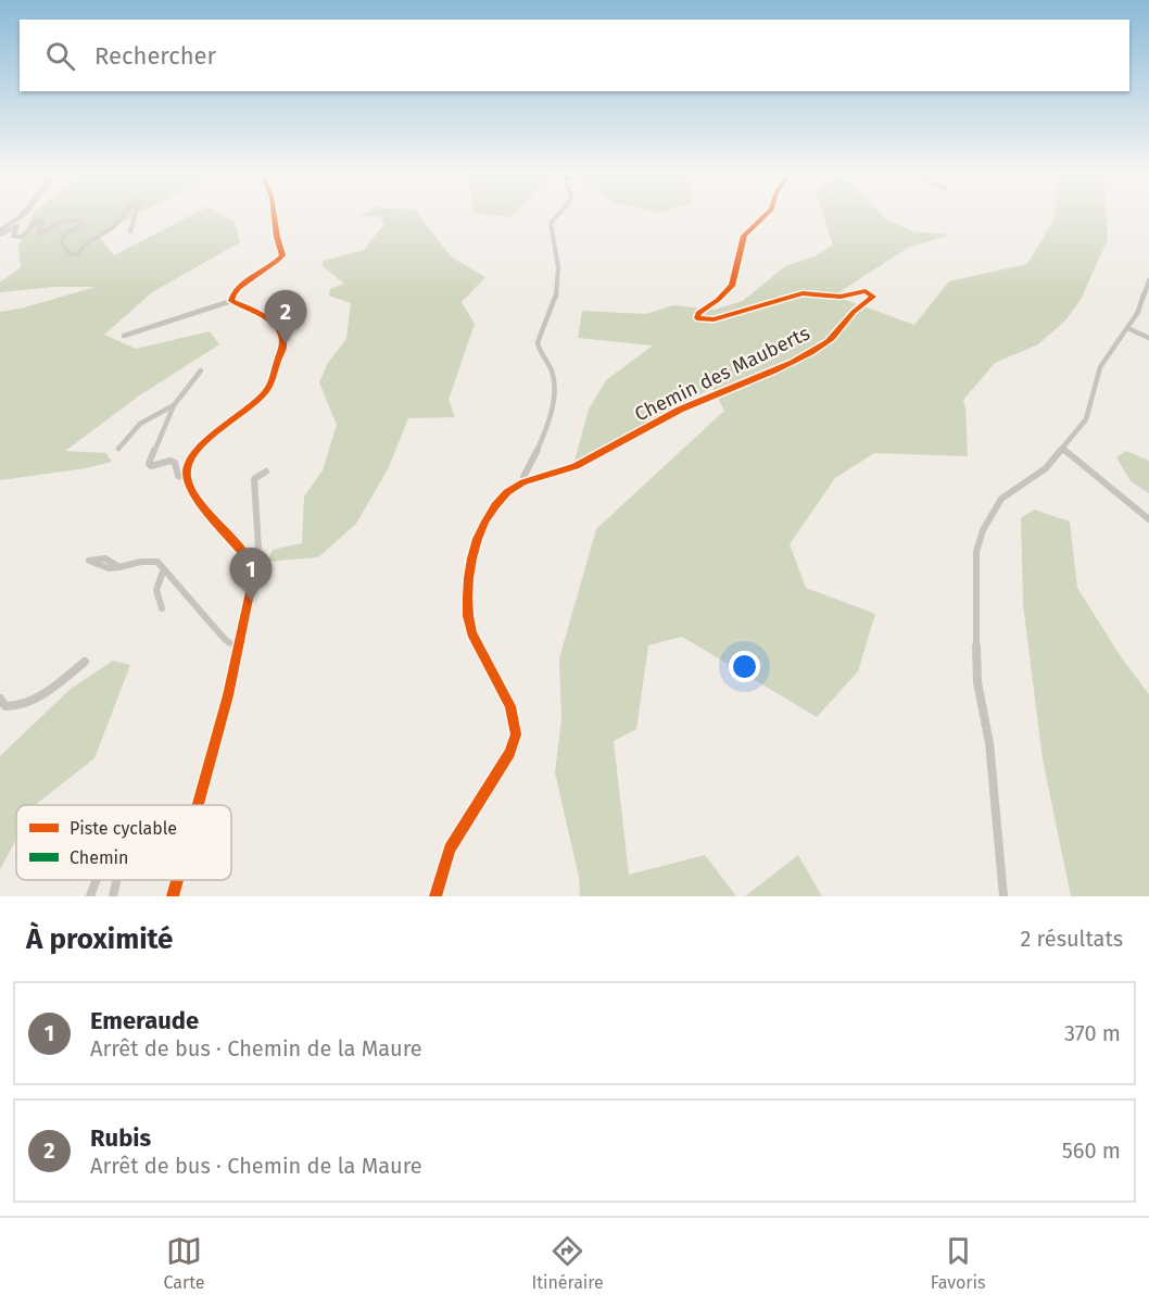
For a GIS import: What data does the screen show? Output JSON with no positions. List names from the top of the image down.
{
  "streets": {
    "street": ["Chemin des Mauberts"]
  },
  "legend": ["Piste cyclable", "Chemin"],
  "page": {
    "search": "Rechercher",
    "pins": ["2", "1"],
    "heading": ["À proximité", "2 résultats"],
    "list": [
      {
        "mark": "1",
        "name": "Emeraude",
        "note": "Arrêt de bus · Chemin de la Maure",
        "value": "370 m"
      },
      {
        "mark": "2",
        "name": "Rubis",
        "note": "Arrêt de bus · Chemin de la Maure",
        "value": "560 m"
      }
    ],
    "nav": ["Carte", "Itinéraire", "Favoris"]
  }
}
